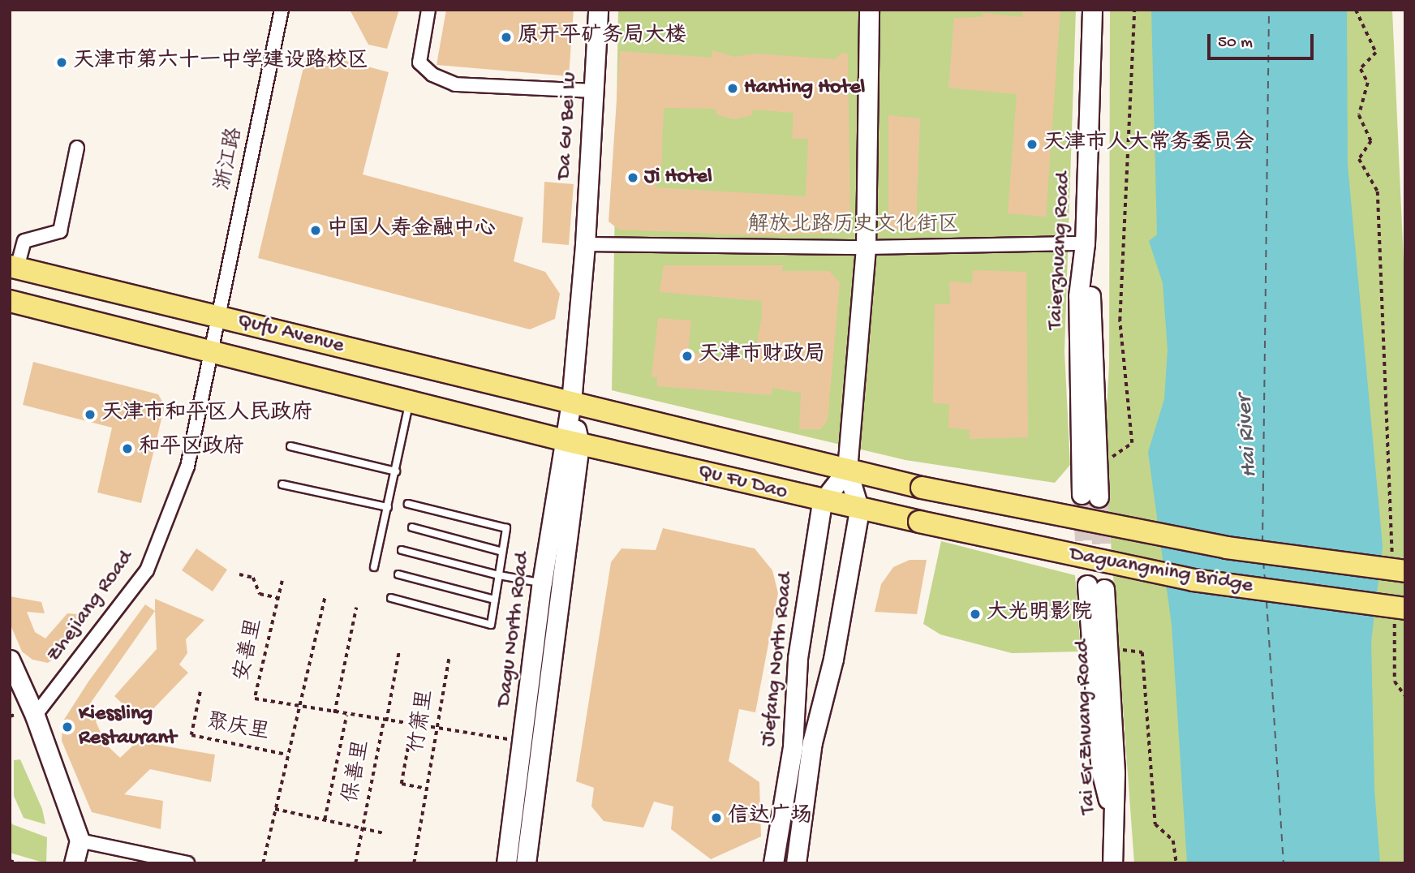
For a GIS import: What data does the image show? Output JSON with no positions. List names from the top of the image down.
{
  "streets": {
    "main road": [
      "Da Gu Bei Lu",
      "Taierzhuang Road",
      "Qufu Avenue",
      "Qu Fu Dao",
      "Daguangming Bridge",
      "Dagu North Road",
      "Jiefang North Road",
      "Tai Er Zhuang Road"
    ],
    "street": ["浙江路", "Zhejiang Road"],
    "path": [
      "安善里",
      "竹箫里",
      "聚庆里",
      "保善里"
    ]
  },
  "crossings": [
    ["Da Gu Bei Lu", "Dagu North Road"],
    ["浙江路", "Qufu Avenue"],
    ["浙江路", "Zhejiang Road"],
    ["Qufu Avenue", "Qu Fu Dao"],
    ["Qufu Avenue", "Zhejiang Road"],
    ["Qufu Avenue", "Dagu North Road"],
    ["Qu Fu Dao", "Daguangming Bridge"],
    ["Qu Fu Dao", "Dagu North Road"],
    ["Qu Fu Dao", "Jiefang North Road"],
    ["Dagu North Road", "安善里"],
    ["安善里", "竹箫里"],
    ["安善里", "保善里"]
  ],
  "water": ["Hai River"],
  "parks": ["解放北路历史文化街区"],
  "places": [
    "原开平矿务局大楼",
    "天津市第六十一中学建设路校区",
    "Hanting Hotel",
    "天津市人大常务委员会",
    "Ji Hotel",
    "中国人寿金融中心",
    "天津市财政局",
    "天津市和平区人民政府",
    "和平区政府",
    "大光明影院",
    "Kiessling Restaurant",
    "信达广场"
  ],
  "scale_bar": "50 m"
}
